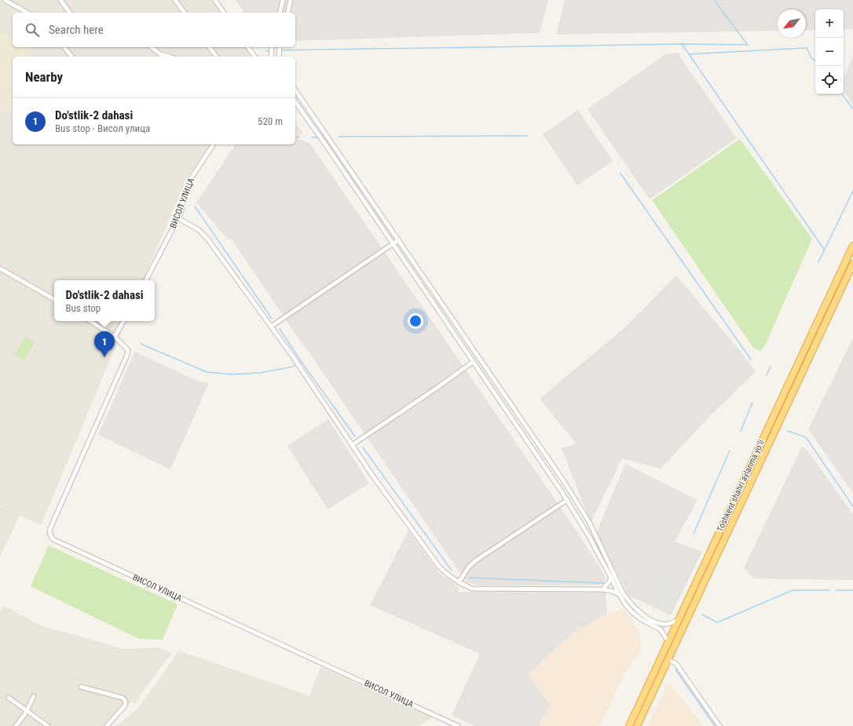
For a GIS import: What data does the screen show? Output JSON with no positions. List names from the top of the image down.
{
  "streets": {
    "highway": ["Toshkent shahri aylanma yoʻli"],
    "street": ["ВИСОЛ УЛИЦА"]
  },
  "north": "bottom left",
  "page": {
    "map_buttons": ["+", "−"],
    "search": "Search here",
    "heading": "Nearby",
    "list": [
      {
        "mark": "1",
        "name": "Do'stlik-2 dahasi",
        "note": "Bus stop · Висол улица",
        "value": "520 m"
      }
    ],
    "popup": ["Do'stlik-2 dahasi", "Bus stop"],
    "pins": "1"
  }
}
